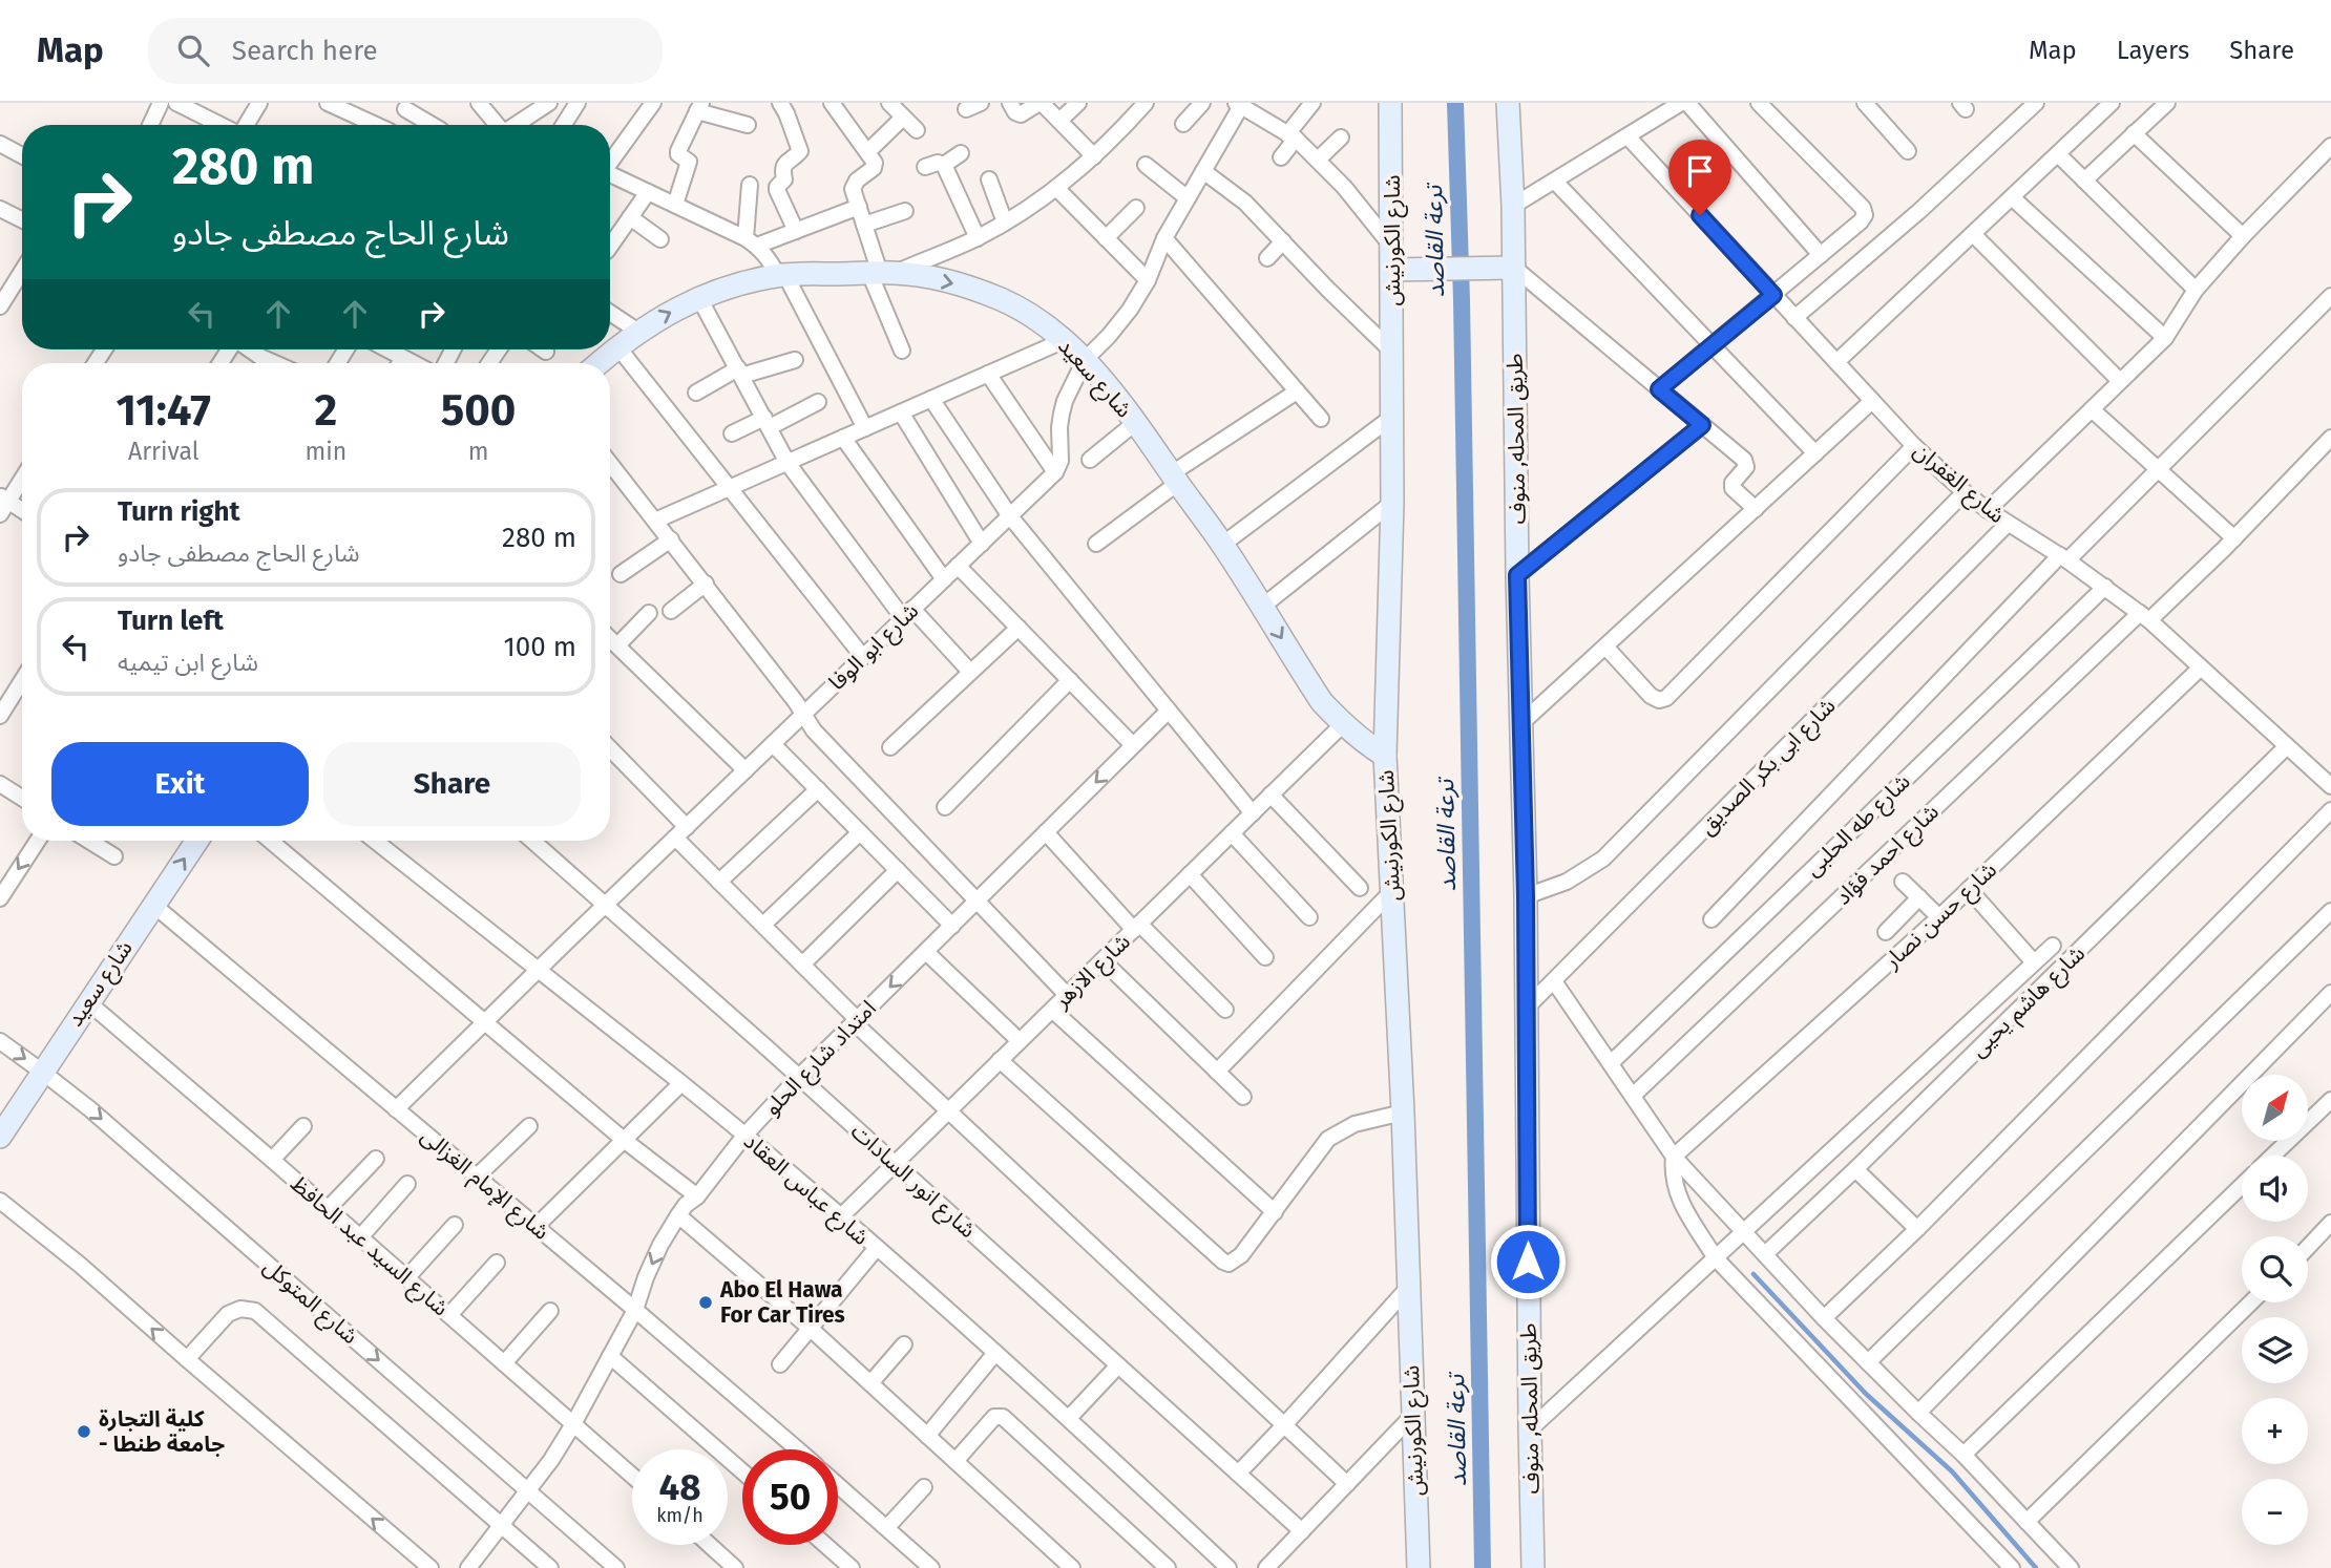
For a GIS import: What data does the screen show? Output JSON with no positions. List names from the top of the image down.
{
  "streets": {
    "main road": ["شارع الكورنيش", "شارع سعيد", "طريق المحله, منوف"],
    "street": [
      "شارع الغفران",
      "شارع ابو الوفا",
      "شارع ابى بكر الصديق",
      "شارع طه الحلبى",
      "شارع احمد فؤاد",
      "شارع حسن نصار",
      "شارع الازهر",
      "شارع هاشم يحيى",
      "امتداد شارع الحلو",
      "شارع انور السادات",
      "شارع الإمام الغزالى",
      "شارع عباس العقاد",
      "شارع السيد عبد الحافظ",
      "شارع المتوكل"
    ]
  },
  "crossings": [
    ["شارع الكورنيش", "شارع سعيد"],
    ["شارع سعيد", "شارع الازهر"],
    ["شارع سعيد", "شارع الإمام الغزالى"],
    ["شارع سعيد", "شارع السيد عبد الحافظ"],
    ["شارع سعيد", "شارع المتوكل"],
    ["طريق المحله, منوف", "شارع ابى بكر الصديق"],
    ["شارع الغفران", "شارع ابى بكر الصديق"],
    ["شارع الغفران", "شارع طه الحلبى"],
    ["شارع الغفران", "شارع احمد فؤاد"],
    ["شارع الغفران", "شارع حسن نصار"],
    ["شارع الغفران", "شارع هاشم يحيى"],
    ["شارع ابو الوفا", "شارع انور السادات"],
    ["شارع ابو الوفا", "شارع الإمام الغزالى"],
    ["شارع ابو الوفا", "شارع عباس العقاد"],
    ["شارع الازهر", "شارع انور السادات"],
    ["شارع الازهر", "شارع عباس العقاد"],
    ["امتداد شارع الحلو", "شارع انور السادات"],
    ["امتداد شارع الحلو", "شارع الإمام الغزالى"],
    ["امتداد شارع الحلو", "شارع عباس العقاد"],
    ["امتداد شارع الحلو", "شارع السيد عبد الحافظ"],
    ["امتداد شارع الحلو", "شارع المتوكل"]
  ],
  "water": ["ترعة القاصد"],
  "places": ["Abo El Hawa For Car Tires", "كلية التجارة - جامعة طنطا"],
  "north": "top right",
  "page": {
    "header": "Map",
    "search": "Search here",
    "nav": ["Map", "Layers", "Share"],
    "turn": ["280 m", "شارع الحاج مصطفى جادو"],
    "eta": [
      "11:47",
      "Arrival",
      "2",
      "min",
      "500",
      "m"
    ],
    "list": [
      {
        "name": "Turn right",
        "note": "شارع الحاج مصطفى جادو",
        "value": "280 m"
      },
      {
        "name": "Turn left",
        "note": "شارع ابن تيميه",
        "value": "100 m"
      }
    ],
    "buttons": ["Exit", "Share"],
    "map_buttons": ["+", "−"],
    "speed": "48 km/h",
    "limit": "50"
  }
}
